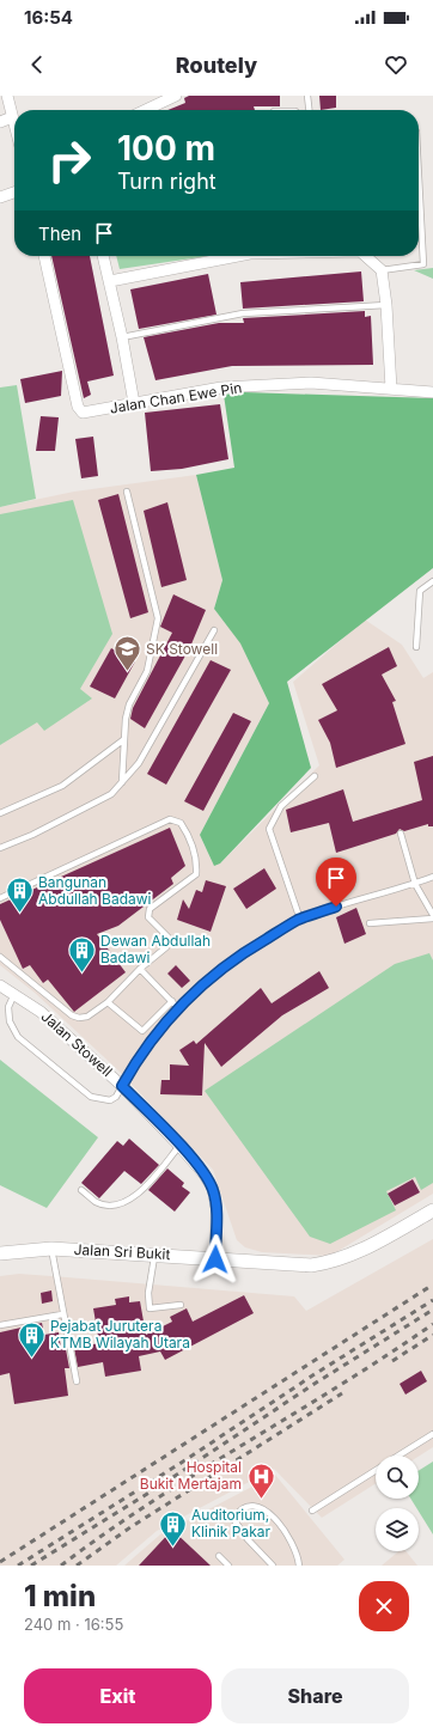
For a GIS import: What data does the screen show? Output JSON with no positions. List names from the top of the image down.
{
  "streets": {
    "street": ["Jalan Chan Ewe Pin", "Jalan Stowell", "Jalan Sri Bukit"]
  },
  "crossings": [
    ["Jalan Stowell", "Jalan Sri Bukit"]
  ],
  "places": {
    "school or university": ["SK Stowell"],
    "building": [
      "Bangunan Abdullah Badawi",
      "Dewan Abdullah Badawi",
      "Pejabat Jurutera KTMB Wilayah Utara",
      "Auditorium, Klinik Pakar"
    ],
    "hospital": ["Hospital Bukit Mertajam"]
  },
  "page": {
    "status": "16:54",
    "header": "Routely",
    "turn": ["100 m", "Turn right"],
    "then": "Then",
    "heading": ["1 min", "240 m · 16:55"],
    "buttons": ["Exit", "Share"]
  }
}
